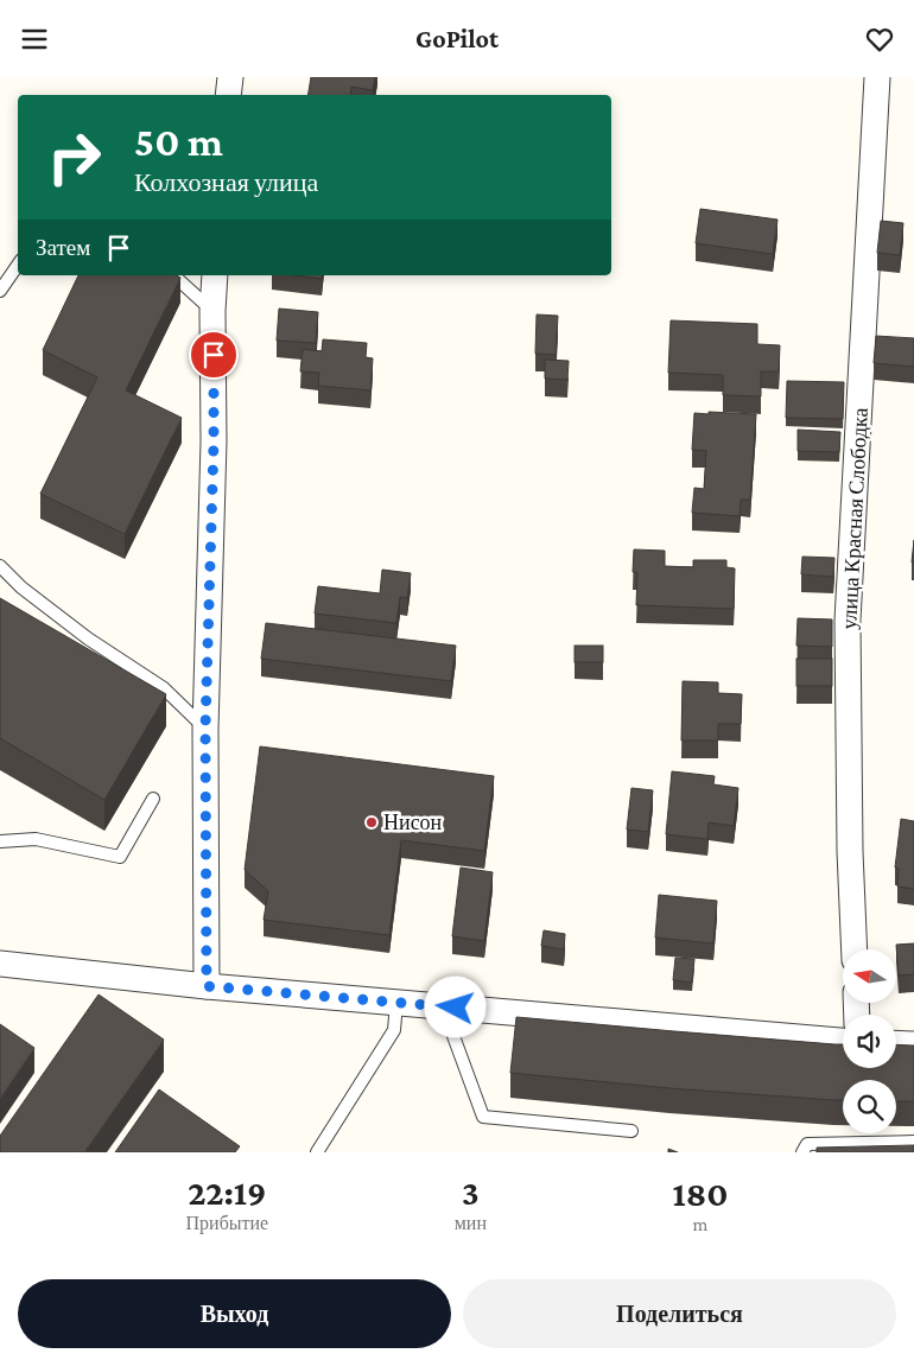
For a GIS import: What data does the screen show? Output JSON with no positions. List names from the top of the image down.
{
  "streets": {
    "street": ["улица Красная Слободка"]
  },
  "places": ["Нисон"],
  "north": "left",
  "page": {
    "header": "GoPilot",
    "turn": ["50 m", "Колхозная улица"],
    "then": "Затем",
    "eta": [
      "22:19",
      "Прибытие",
      "3",
      "мин",
      "180",
      "m"
    ],
    "buttons": ["Выход", "Поделиться"]
  }
}
